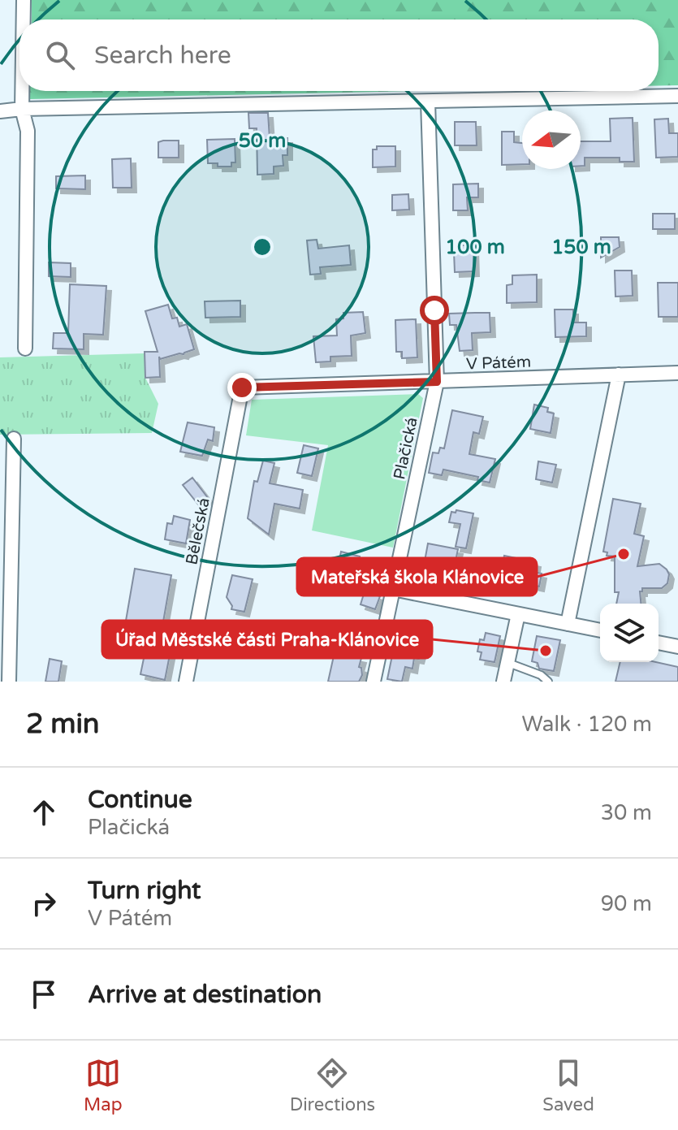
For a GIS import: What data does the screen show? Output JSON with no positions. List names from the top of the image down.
{
  "streets": {
    "street": ["V Pátém", "Plačická", "Bělečská"]
  },
  "crossings": [
    ["V Pátém", "Plačická"],
    ["V Pátém", "Bělečská"]
  ],
  "places": ["Mateřská škola Klánovice", "Úřad Městské části Praha-Klánovice"],
  "north": "left",
  "page": {
    "search": "Search here",
    "heading": ["2 min", "Walk · 120 m"],
    "list": [
      ["Continue", "Plačická", "30 m"],
      ["Turn right", "V Pátém", "90 m"],
      "Arrive at destination"
    ],
    "nav": ["Map", "Directions", "Saved"]
  },
  "rings": ["50 m", "100 m", "150 m"]
}
